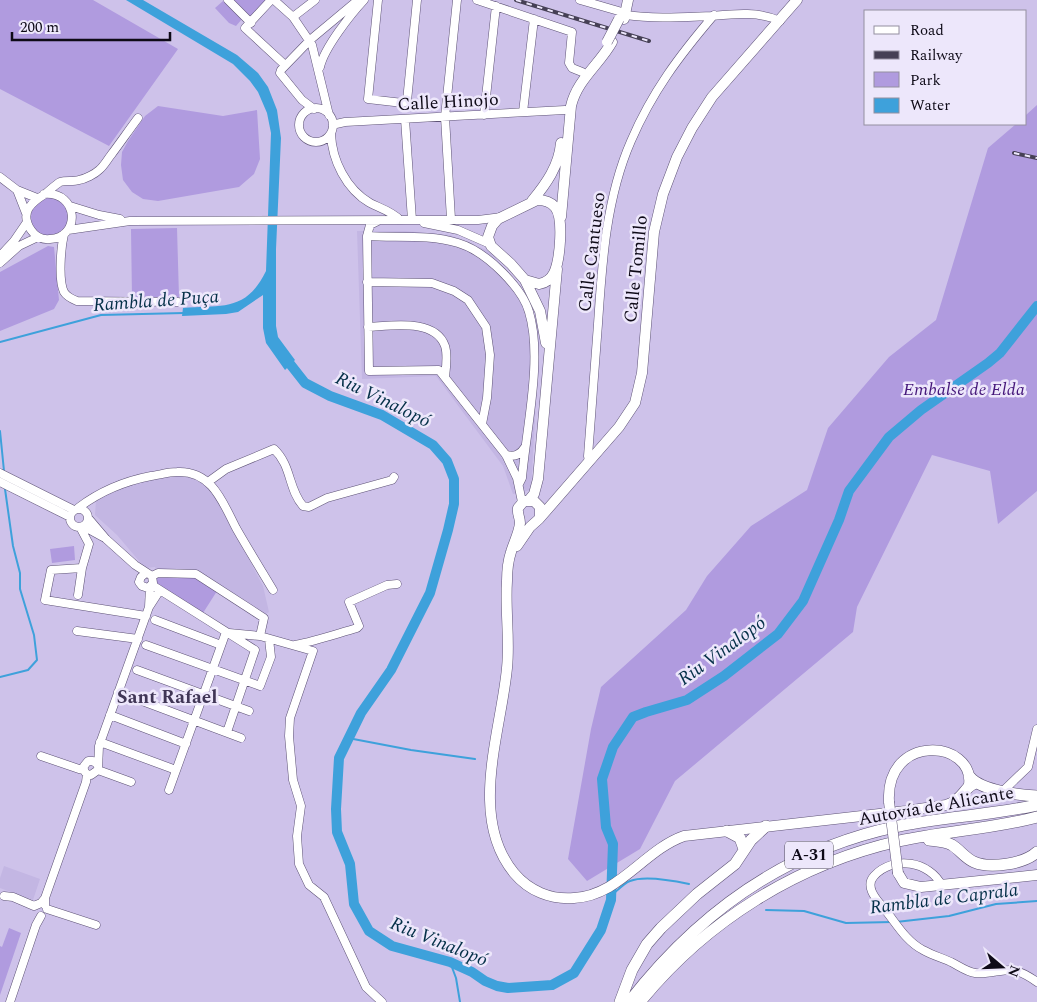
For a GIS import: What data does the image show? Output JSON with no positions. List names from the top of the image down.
{
  "streets": {
    "highway": ["Autovía de Alicante", "A-31"],
    "main road": ["Calle Tomillo"],
    "street": ["Calle Hinojo", "Calle Cantueso"]
  },
  "crossings": [
    ["Calle Cantueso", "Calle Tomillo"]
  ],
  "districts": ["Sant Rafael"],
  "water": ["Rambla de Puça", "Riu Vinalopó", "Rambla de Caprala"],
  "parks": ["Embalse de Elda"],
  "legend": [
    "Road",
    "Railway",
    "Park",
    "Water"
  ],
  "scale_bar": "200 m",
  "north": "right"
}
